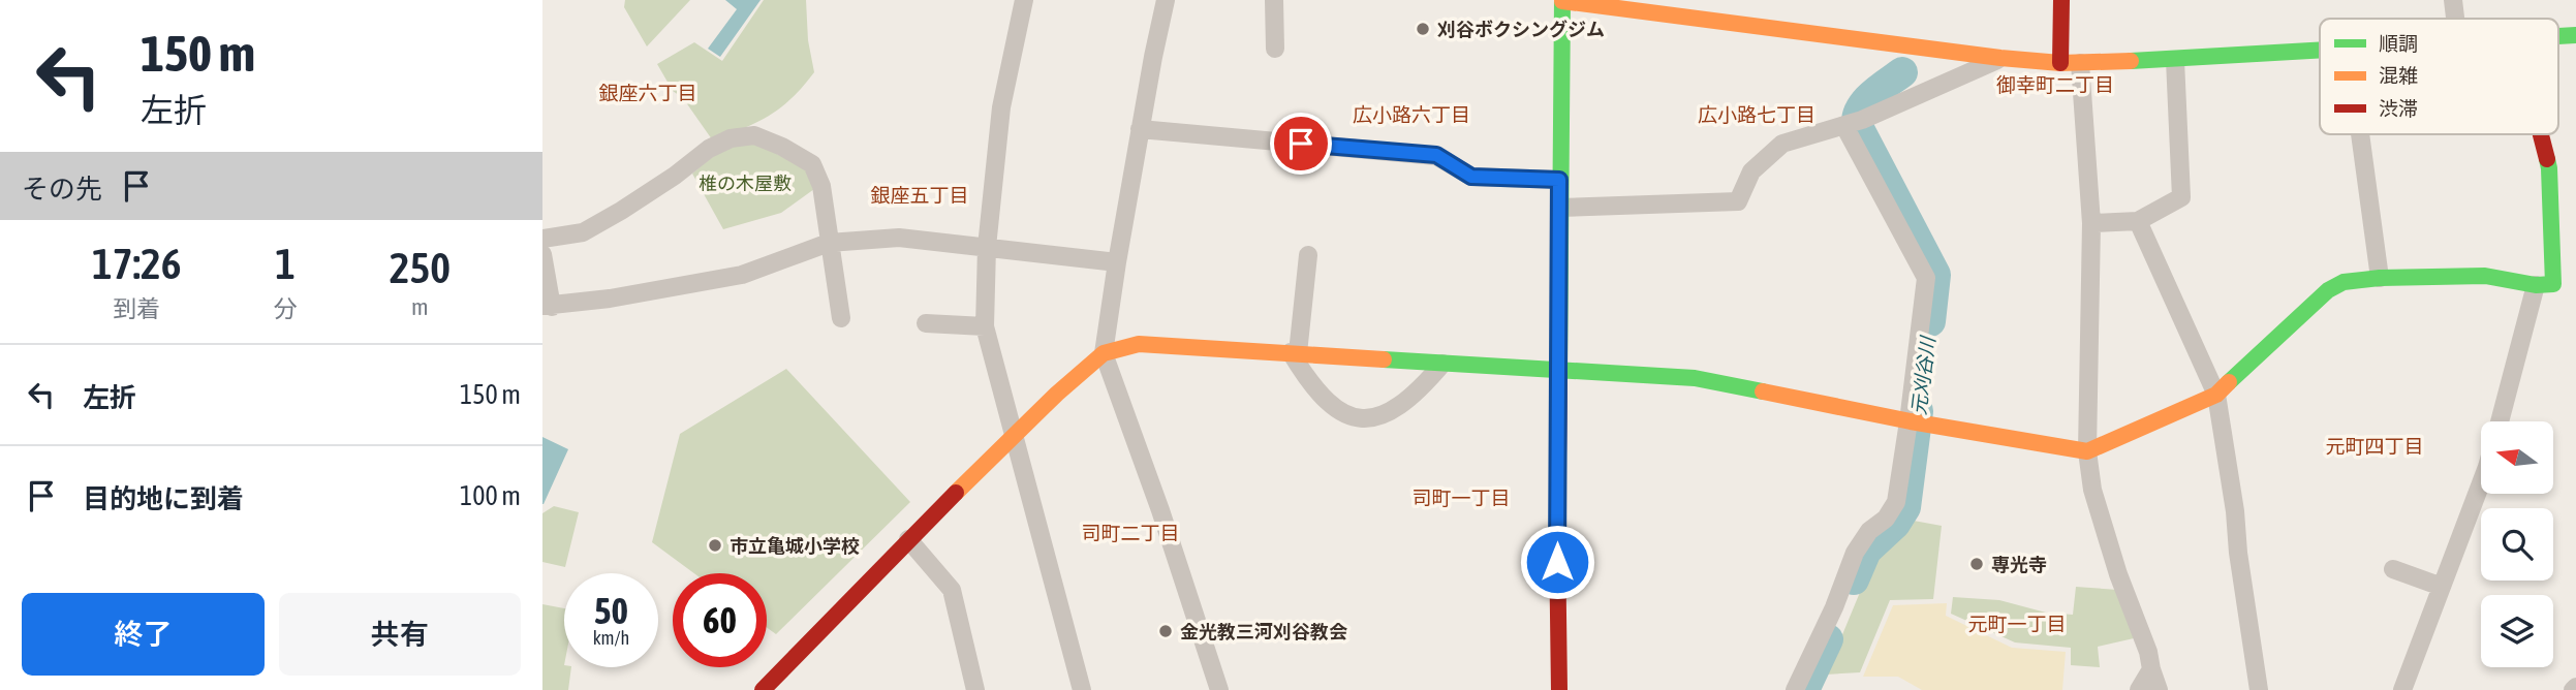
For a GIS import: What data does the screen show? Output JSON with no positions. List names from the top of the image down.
{
  "districts": [
    "御幸町二丁目",
    "銀座六丁目",
    "広小路六丁目",
    "広小路七丁目",
    "銀座五丁目",
    "元町四丁目",
    "司町一丁目",
    "司町二丁目",
    "元町一丁目"
  ],
  "water": ["元刈谷川"],
  "parks": ["椎の木屋敷"],
  "places": [
    "刈谷ボクシングジム",
    "市立亀城小学校",
    "専光寺",
    "金光教三河刈谷教会"
  ],
  "legend": ["順調", "混雑", "渋滞"],
  "north": "left",
  "page": {
    "turn": ["150 m", "左折"],
    "then": "その先",
    "eta": [
      "17:26",
      "到着",
      "1",
      "分",
      "250",
      "m"
    ],
    "list": [
      {
        "name": "左折",
        "value": "150 m"
      },
      {
        "name": "目的地に到着",
        "value": "100 m"
      }
    ],
    "speed": "50 km/h",
    "limit": "60",
    "buttons": ["終了", "共有"]
  }
}
